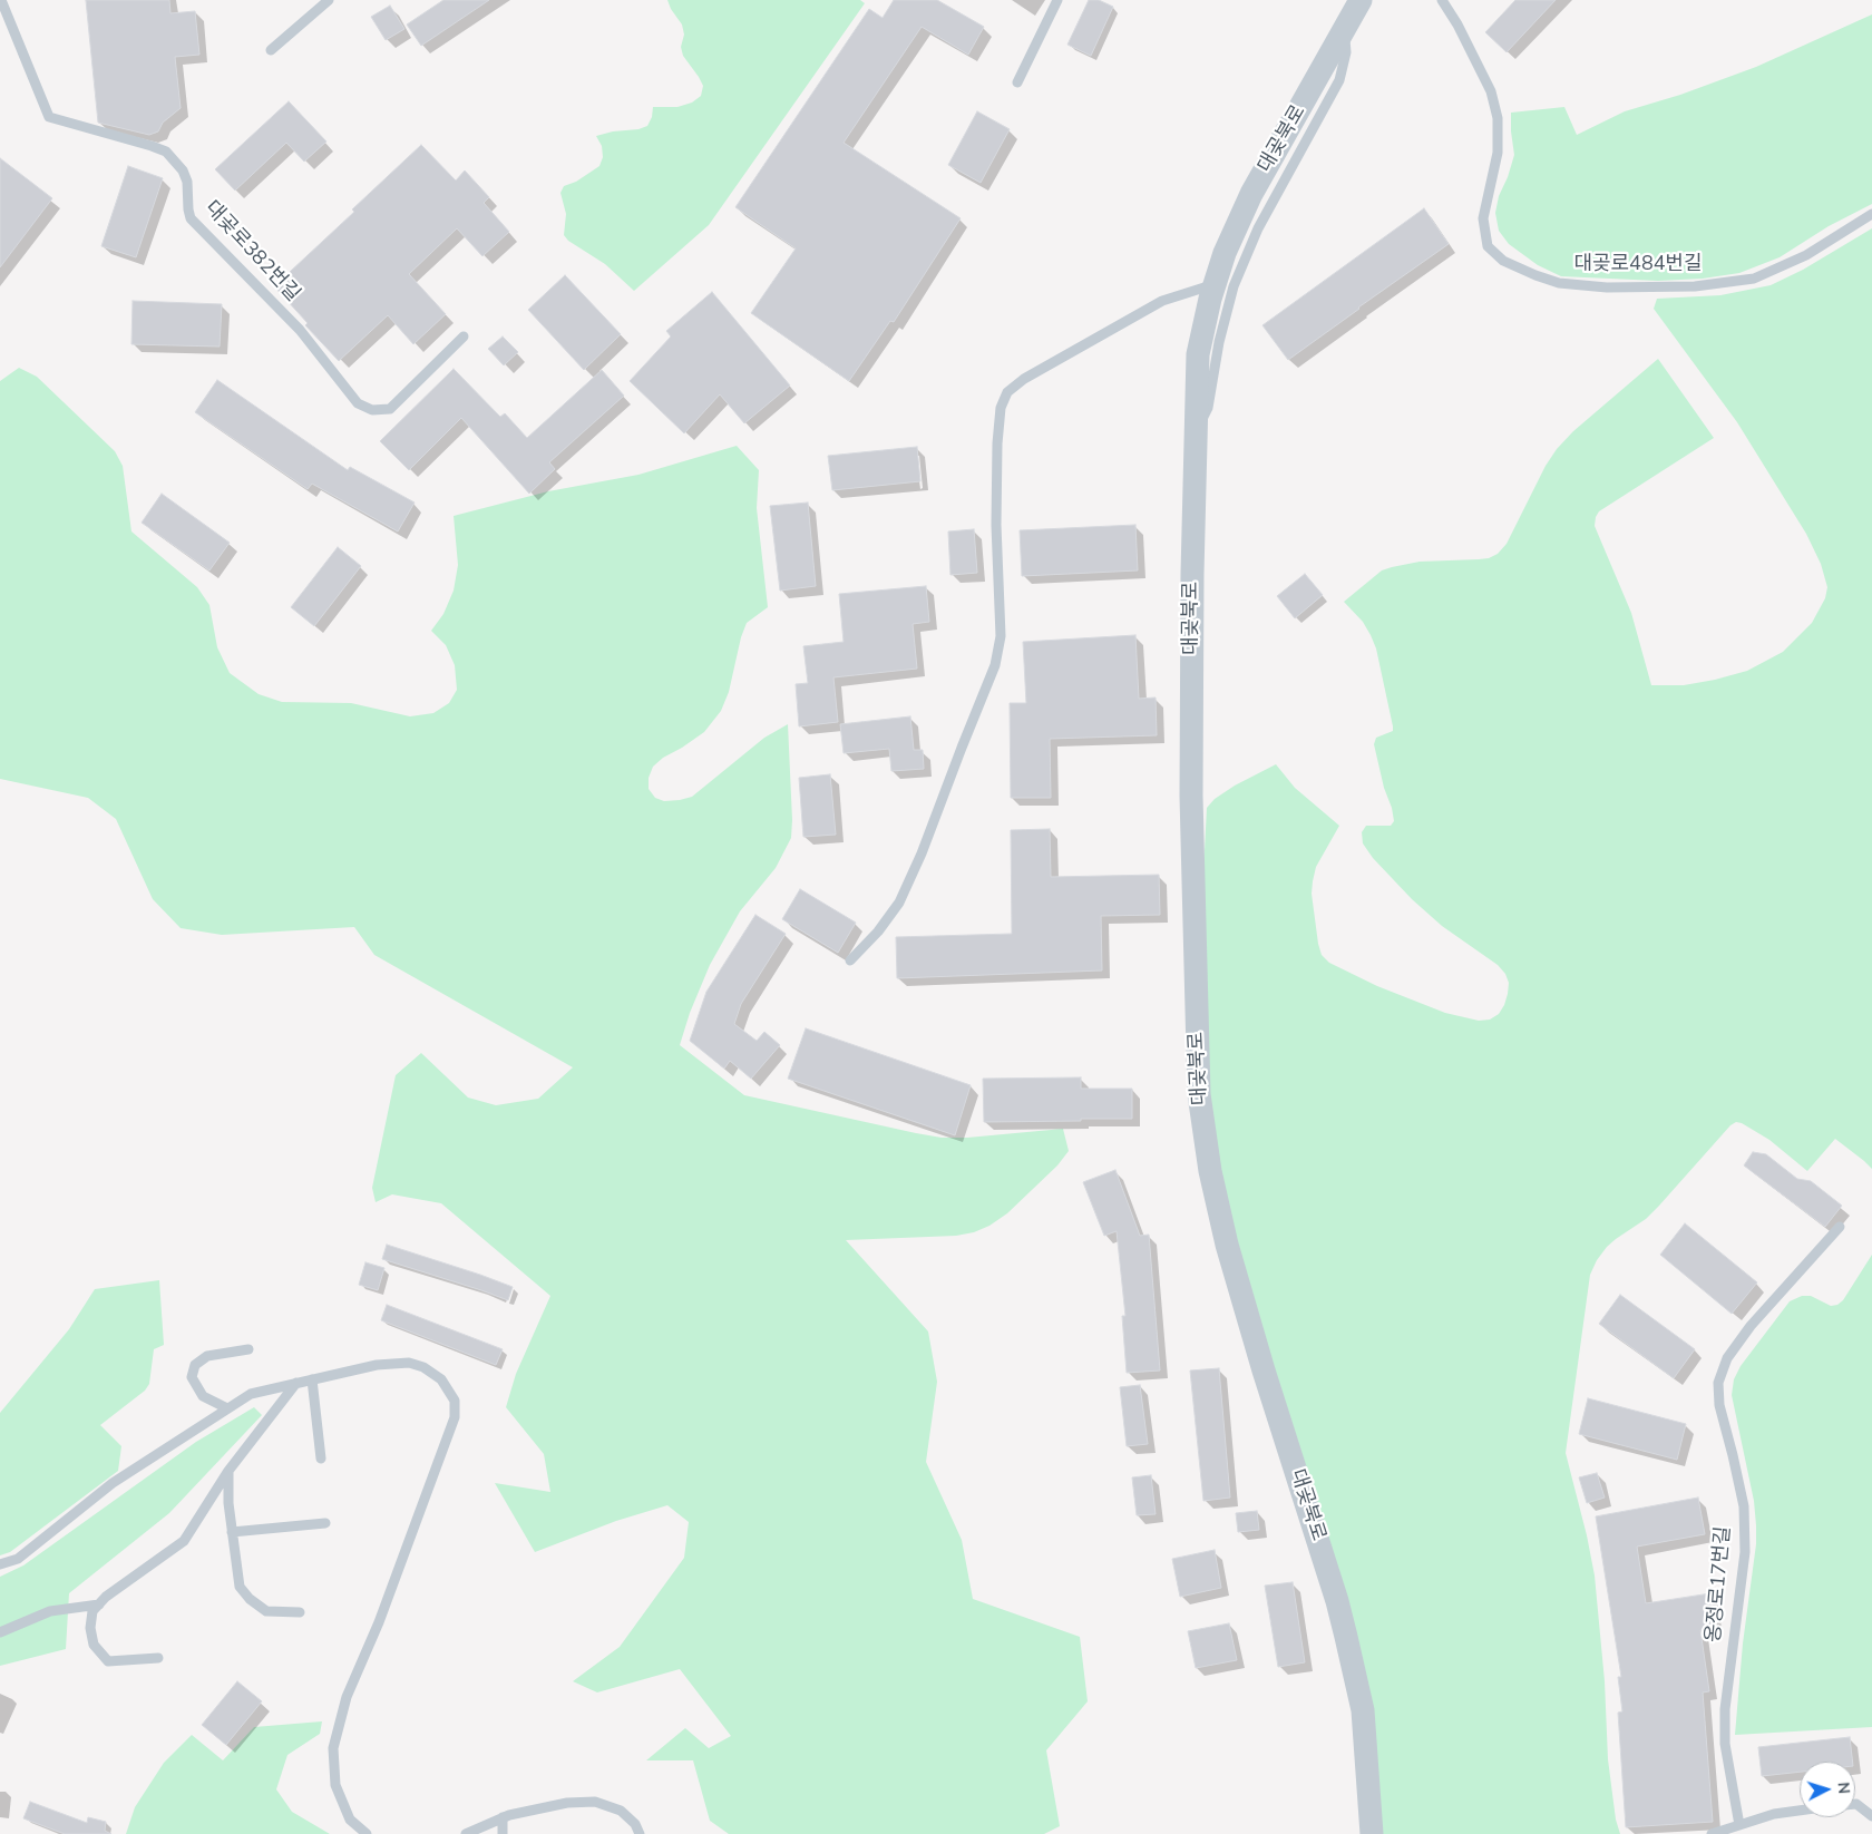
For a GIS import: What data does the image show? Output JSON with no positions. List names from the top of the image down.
{
  "streets": {
    "street": ["대곶북로"],
    "lane": ["대곶로382번길", "대곶로484번길", "옹정로17번길"]
  },
  "north": "right"
}
